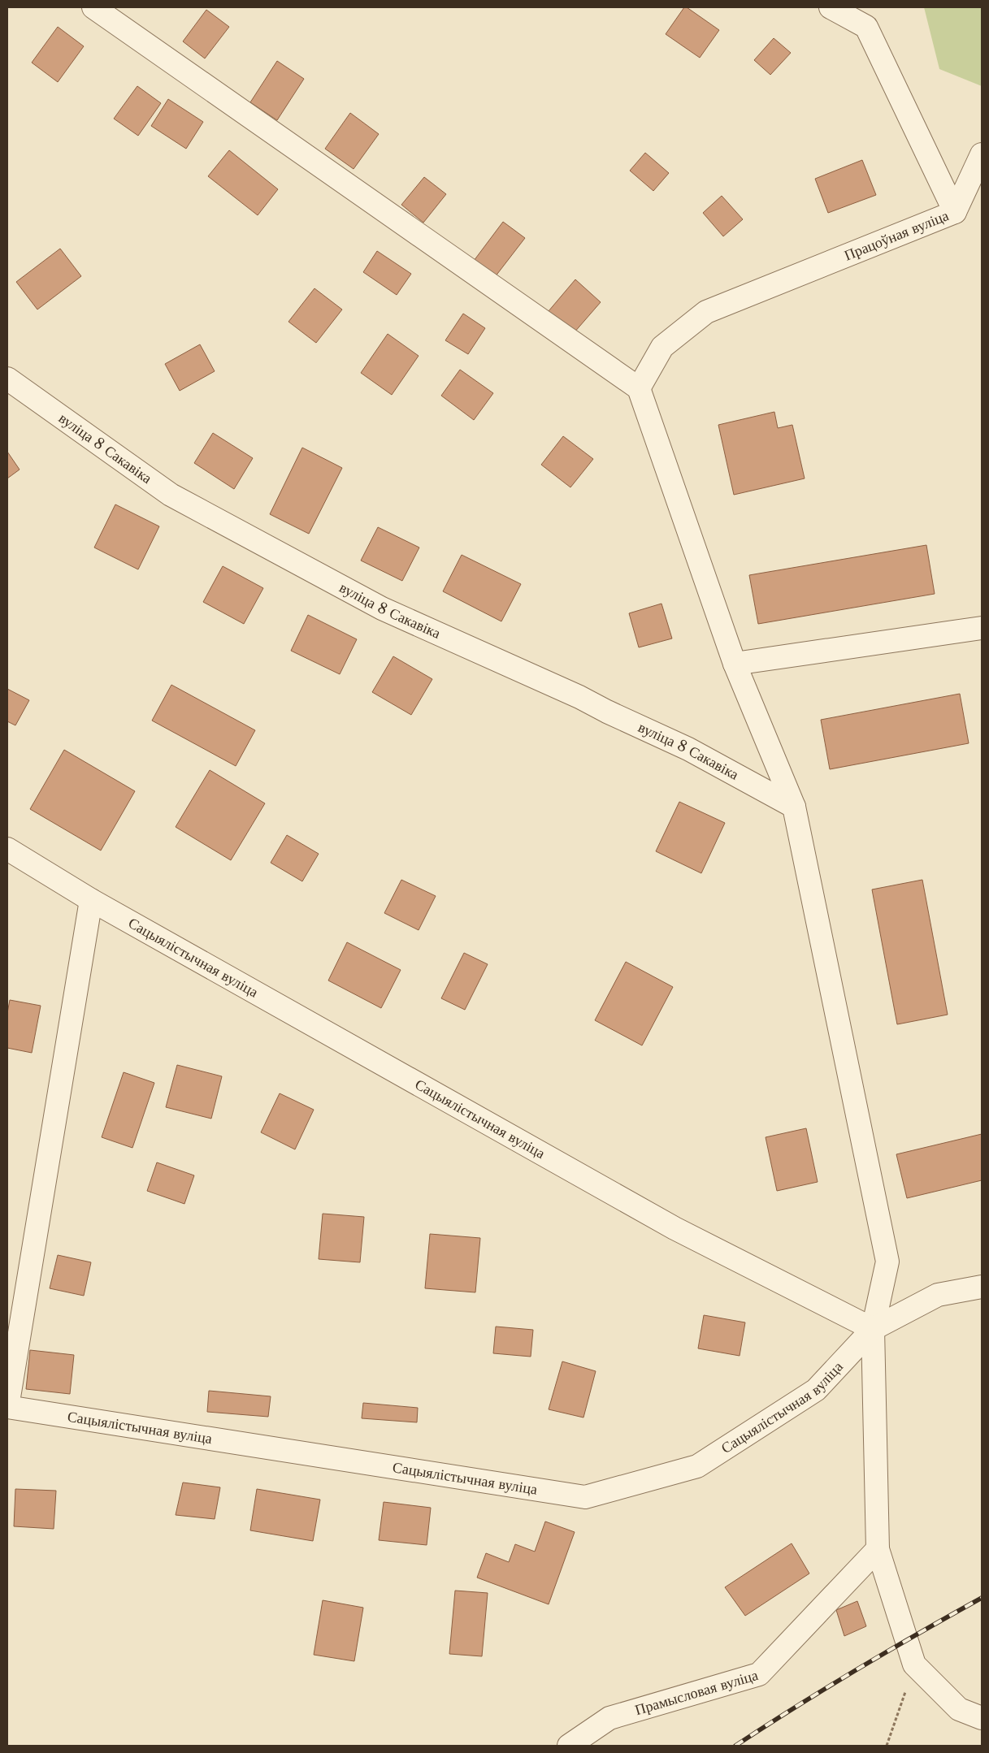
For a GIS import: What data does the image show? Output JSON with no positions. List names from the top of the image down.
{
  "streets": {
    "street": [
      "Працоўная вуліца",
      "вуліца 8 Сакавіка",
      "Сацыялістычная вуліца",
      "Прамысловая вуліца"
    ]
  }
}
